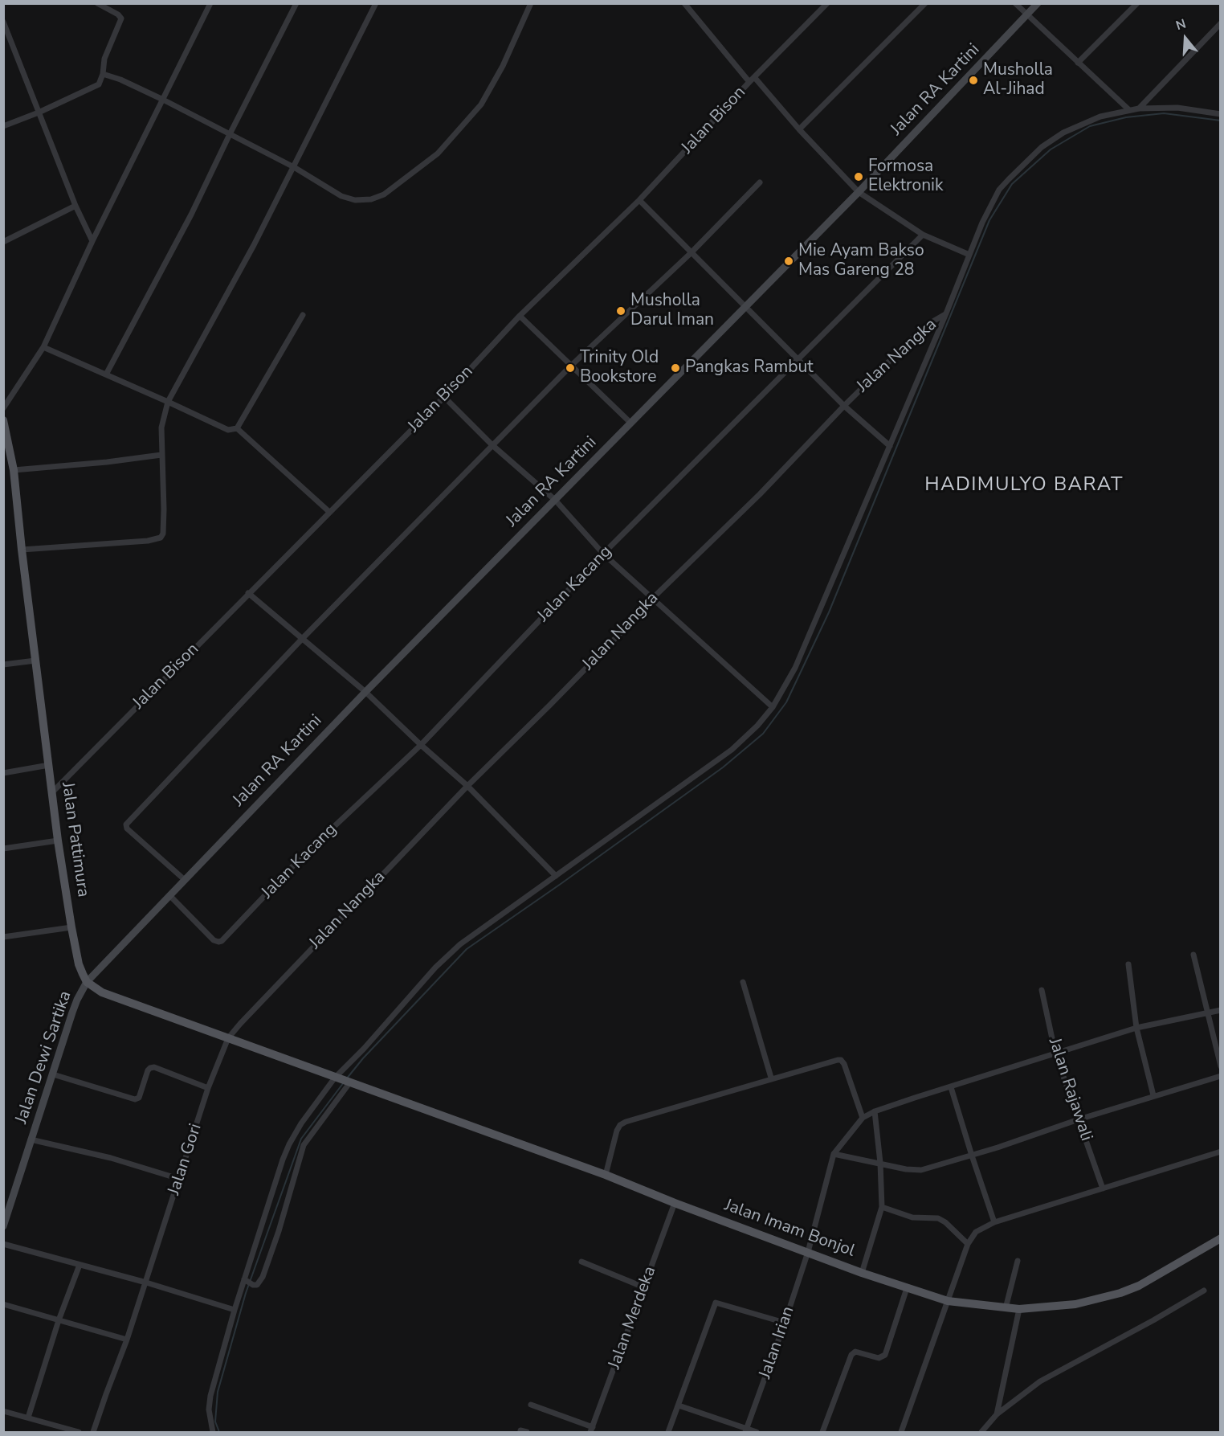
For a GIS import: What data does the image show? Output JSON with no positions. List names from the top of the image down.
{
  "streets": {
    "main road": [
      "Jalan RA Kartini",
      "Jalan Pattimura",
      "Jalan Dewi Sartika",
      "Jalan Imam Bonjol"
    ],
    "street": [
      "Jalan Bison",
      "Jalan Nangka",
      "Jalan Kacang",
      "Jalan Rajawali",
      "Jalan Gori",
      "Jalan Merdeka",
      "Jalan Irian"
    ]
  },
  "crossings": [
    ["Jalan RA Kartini", "Jalan Kacang"],
    ["Jalan RA Kartini", "Jalan Pattimura"],
    ["Jalan RA Kartini", "Jalan Dewi Sartika"],
    ["Jalan Bison", "Jalan Pattimura"],
    ["Jalan Nangka", "Jalan Gori"],
    ["Jalan Pattimura", "Jalan Dewi Sartika"],
    ["Jalan Imam Bonjol", "Jalan Merdeka"],
    ["Jalan Imam Bonjol", "Jalan Irian"]
  ],
  "districts": ["HADIMULYO BARAT"],
  "places": [
    "Musholla Al-Jihad",
    "Formosa Elektronik",
    "Mie Ayam Bakso Mas Gareng 28",
    "Musholla Darul Iman",
    "Trinity Old Bookstore",
    "Pangkas Rambut"
  ],
  "north": "top"
}
